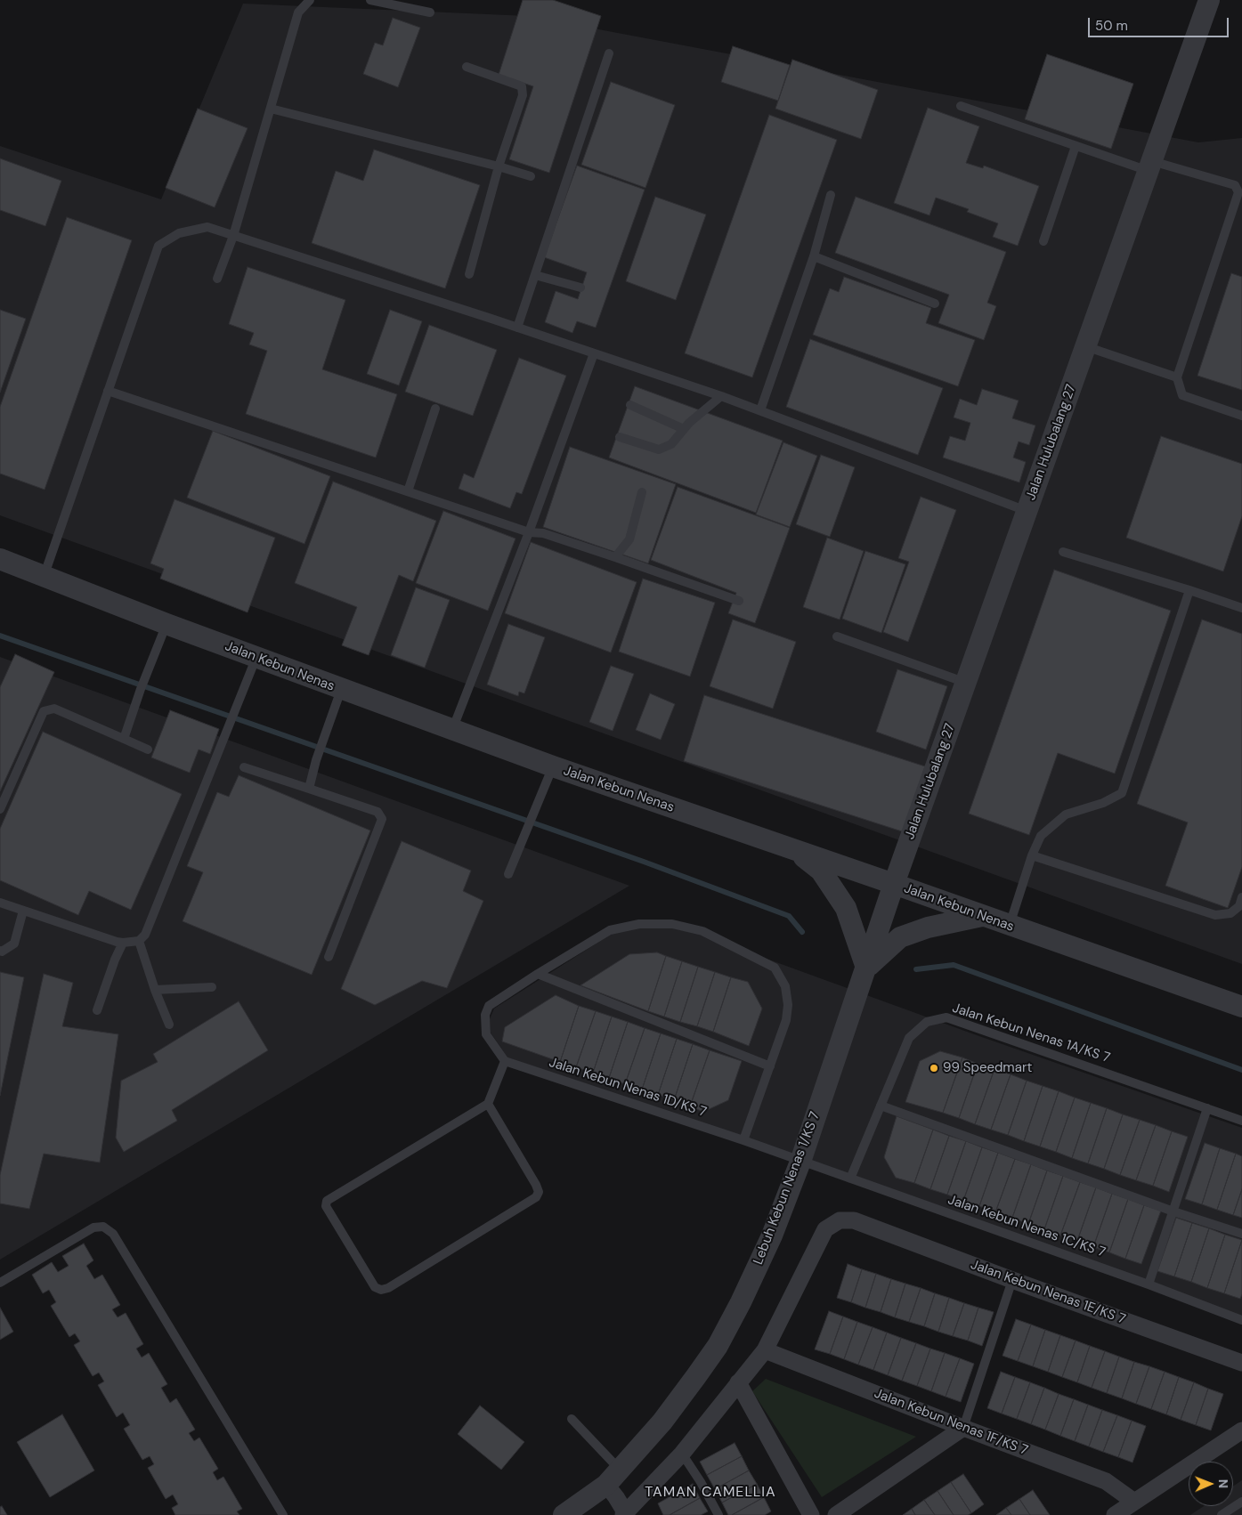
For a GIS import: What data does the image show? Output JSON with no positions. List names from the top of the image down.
{
  "streets": {
    "street": [
      "Jalan Hulubalang 27",
      "Jalan Kebun Nenas",
      "Lebuh Kebun Nenas 1/KS 7",
      "Jalan Kebun Nenas 1E/KS 7",
      "Jalan Kebun Nenas 1F/KS 7"
    ],
    "lane": ["Jalan Kebun Nenas 1A/KS 7", "Jalan Kebun Nenas 1D/KS 7", "Jalan Kebun Nenas 1C/KS 7"]
  },
  "crossings": [
    ["Jalan Hulubalang 27", "Jalan Kebun Nenas"],
    ["Jalan Hulubalang 27", "Lebuh Kebun Nenas 1/KS 7"],
    ["Jalan Kebun Nenas", "Lebuh Kebun Nenas 1/KS 7"],
    ["Jalan Kebun Nenas 1A/KS 7", "Jalan Kebun Nenas 1C/KS 7"],
    ["Jalan Kebun Nenas 1D/KS 7", "Lebuh Kebun Nenas 1/KS 7"],
    ["Jalan Kebun Nenas 1D/KS 7", "Jalan Kebun Nenas 1C/KS 7"],
    ["Lebuh Kebun Nenas 1/KS 7", "Jalan Kebun Nenas 1C/KS 7"],
    ["Jalan Kebun Nenas 1E/KS 7", "Jalan Kebun Nenas 1F/KS 7"]
  ],
  "districts": ["TAMAN CAMELLIA"],
  "places": ["99 Speedmart"],
  "scale_bar": "50 m",
  "north": "right"
}
